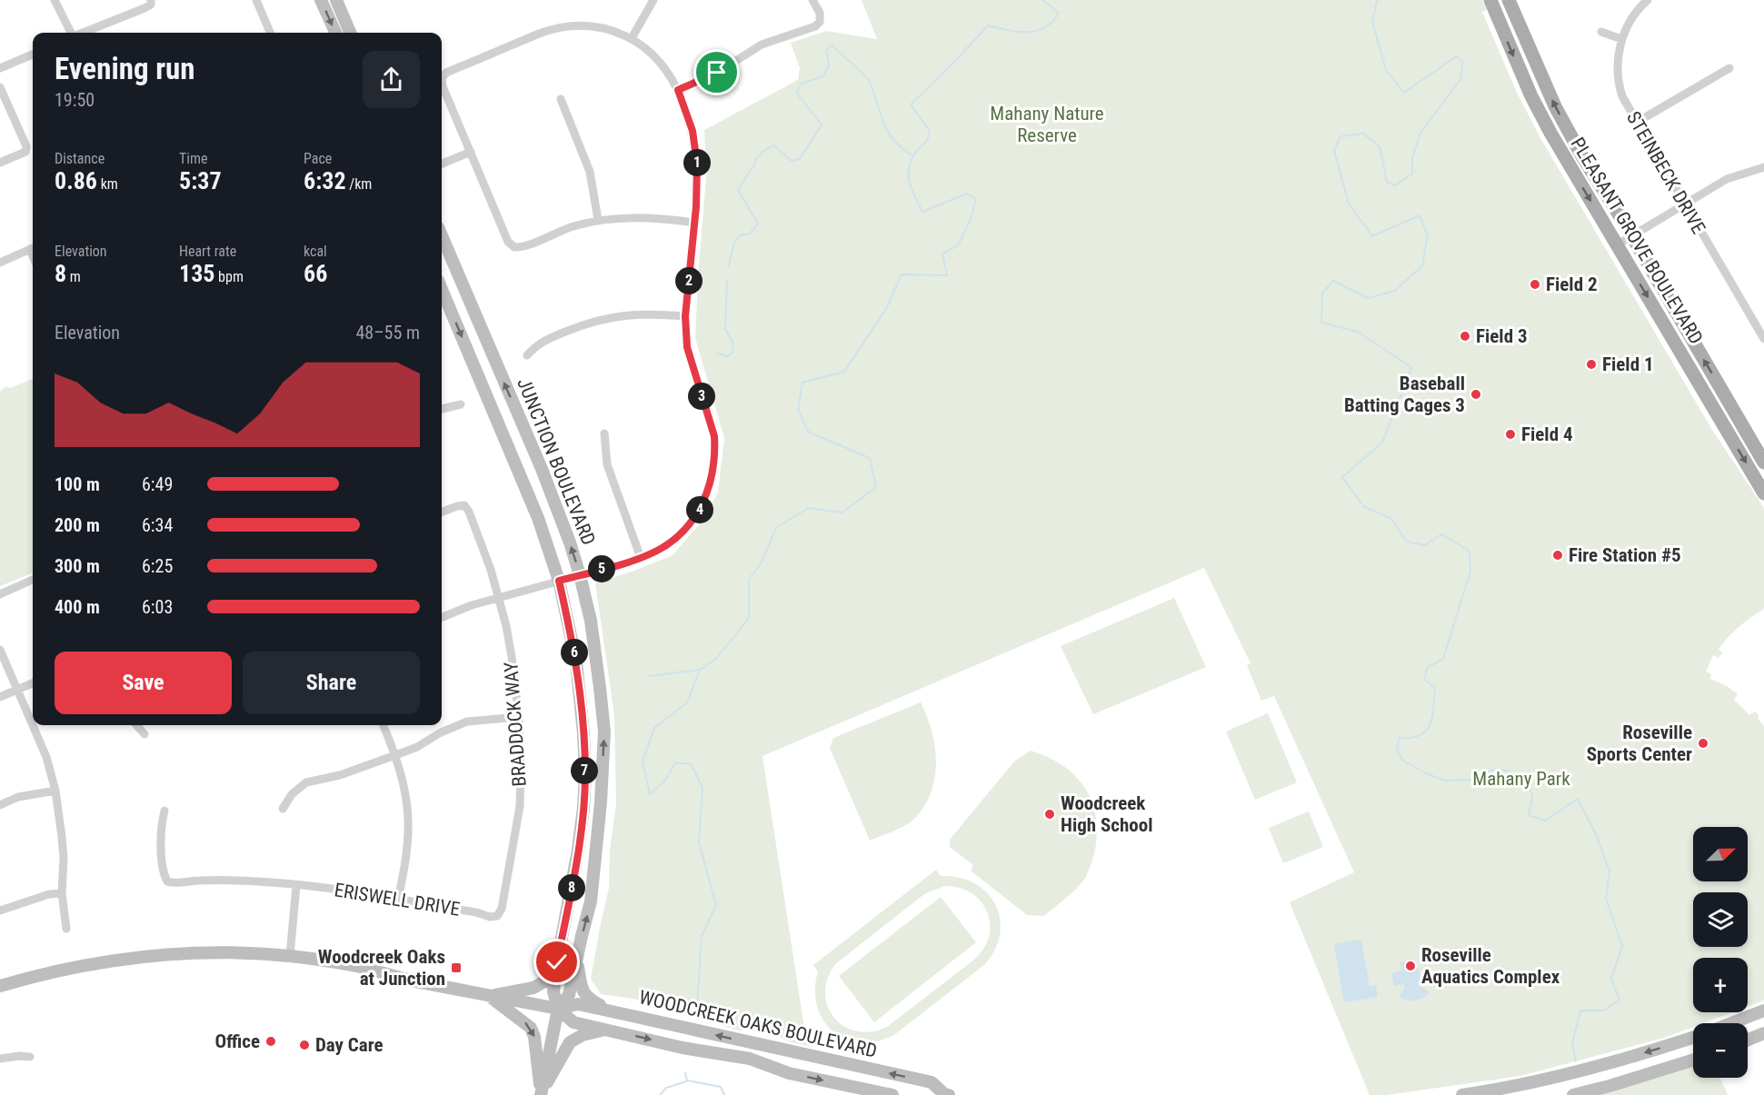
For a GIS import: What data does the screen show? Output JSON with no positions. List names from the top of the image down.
{
  "streets": {
    "main road": ["PLEASANT GROVE BOULEVARD", "JUNCTION BOULEVARD", "WOODCREEK OAKS BOULEVARD"],
    "street": ["STEINBECK DRIVE", "BRADDOCK WAY", "ERISWELL DRIVE"]
  },
  "crossings": [
    ["JUNCTION BOULEVARD", "WOODCREEK OAKS BOULEVARD"],
    ["BRADDOCK WAY", "ERISWELL DRIVE"]
  ],
  "parks": ["Mahany Nature Reserve", "Mahany Park"],
  "places": {
    "other": [
      "Field 2",
      "Field 3",
      "Field 1",
      "Baseball Batting Cages 3",
      "Field 4",
      "Fire Station #5",
      "Roseville Sports Center",
      "Woodcreek High School",
      "Roseville Aquatics Complex",
      "Office",
      "Day Care"
    ],
    "transit": ["Woodcreek Oaks at Junction"]
  },
  "north": "top right",
  "page": {
    "heading": ["Evening run", "19:50"],
    "stats": [
      ["Distance", "0.86 km"],
      ["Time", "5:37"],
      ["Pace", "6:32 /km"],
      ["Elevation", "8 m"],
      ["Heart rate", "135 bpm"],
      ["kcal", "66"]
    ],
    "pins": [
      "1",
      "2",
      "3",
      "4",
      "5",
      "6",
      "7",
      "8"
    ],
    "chart": ["Elevation", "48–55 m"],
    "list": [
      {
        "name": "100 m",
        "note": "6:49"
      },
      {
        "name": "200 m",
        "note": "6:34"
      },
      {
        "name": "300 m",
        "note": "6:25"
      },
      {
        "name": "400 m",
        "note": "6:03"
      }
    ],
    "buttons": ["Save", "Share"],
    "map_buttons": ["+", "−"]
  }
}
